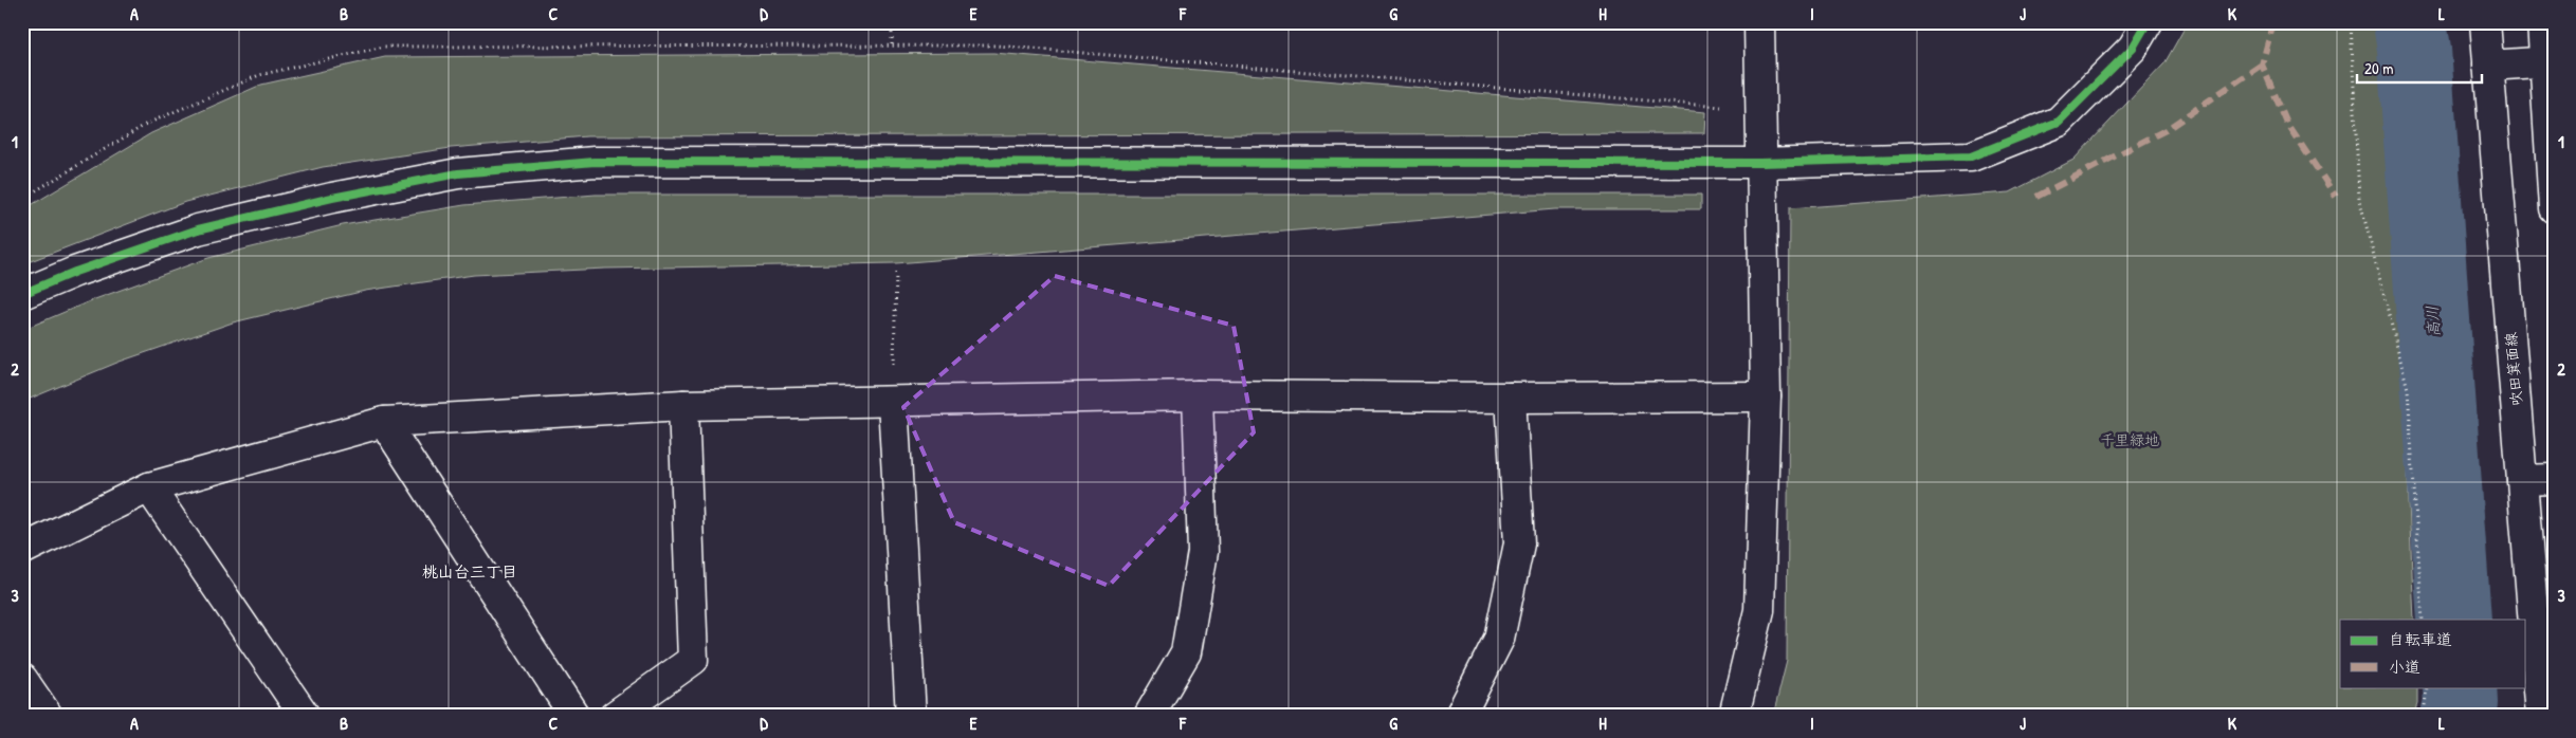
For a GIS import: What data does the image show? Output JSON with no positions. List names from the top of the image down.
{
  "streets": {
    "street": ["吹田箕面線"]
  },
  "districts": ["桃山台三丁目"],
  "water": ["高川"],
  "parks": ["千里緑地"],
  "legend": ["自転車道", "小道"],
  "scale_bar": "20 m",
  "grid": {
    "columns": [
      "A",
      "B",
      "C",
      "D",
      "E",
      "F",
      "G",
      "H",
      "I",
      "J",
      "K",
      "L"
    ],
    "rows": ["1", "2", "3"]
  }
}
